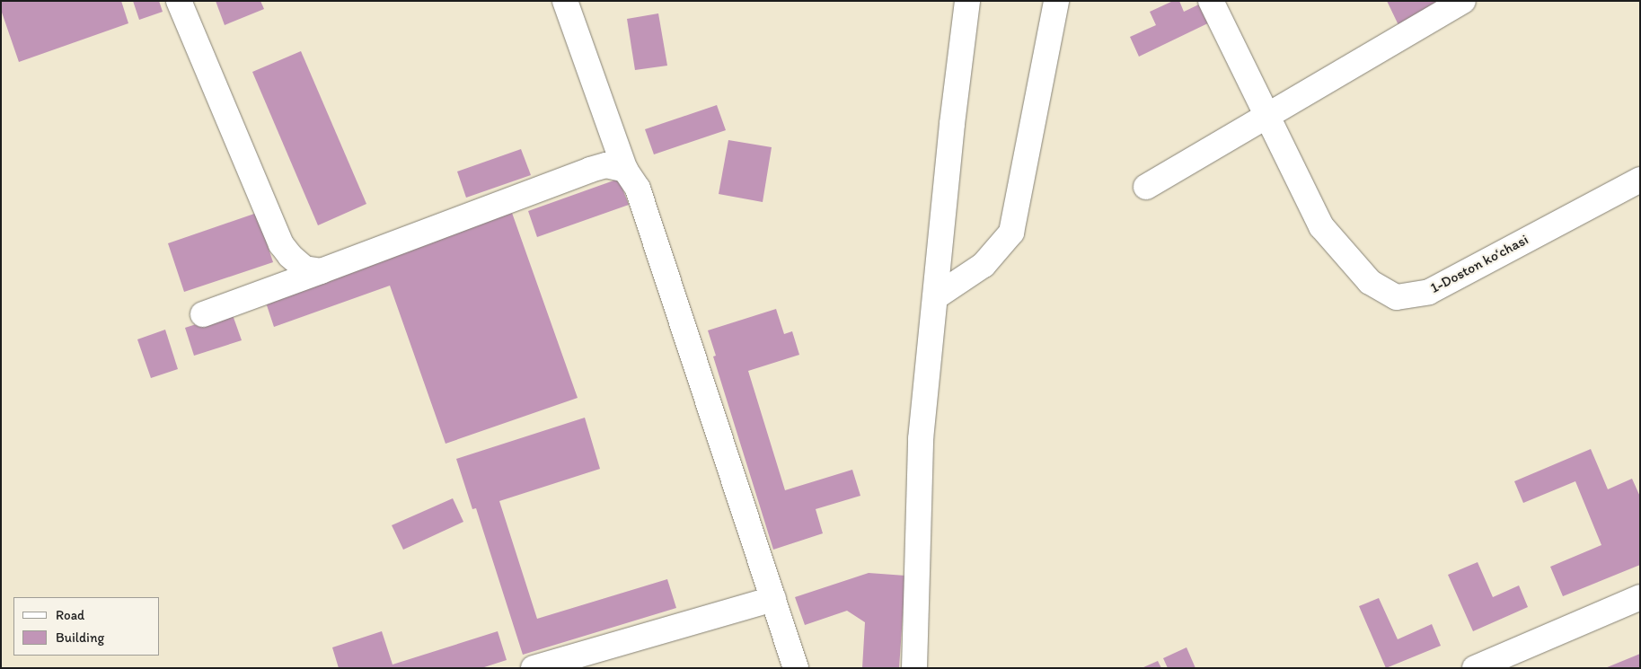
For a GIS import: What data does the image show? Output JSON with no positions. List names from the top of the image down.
{
  "streets": {
    "street": ["1-Doston koʻchasi"]
  },
  "legend": ["Road", "Building"]
}
